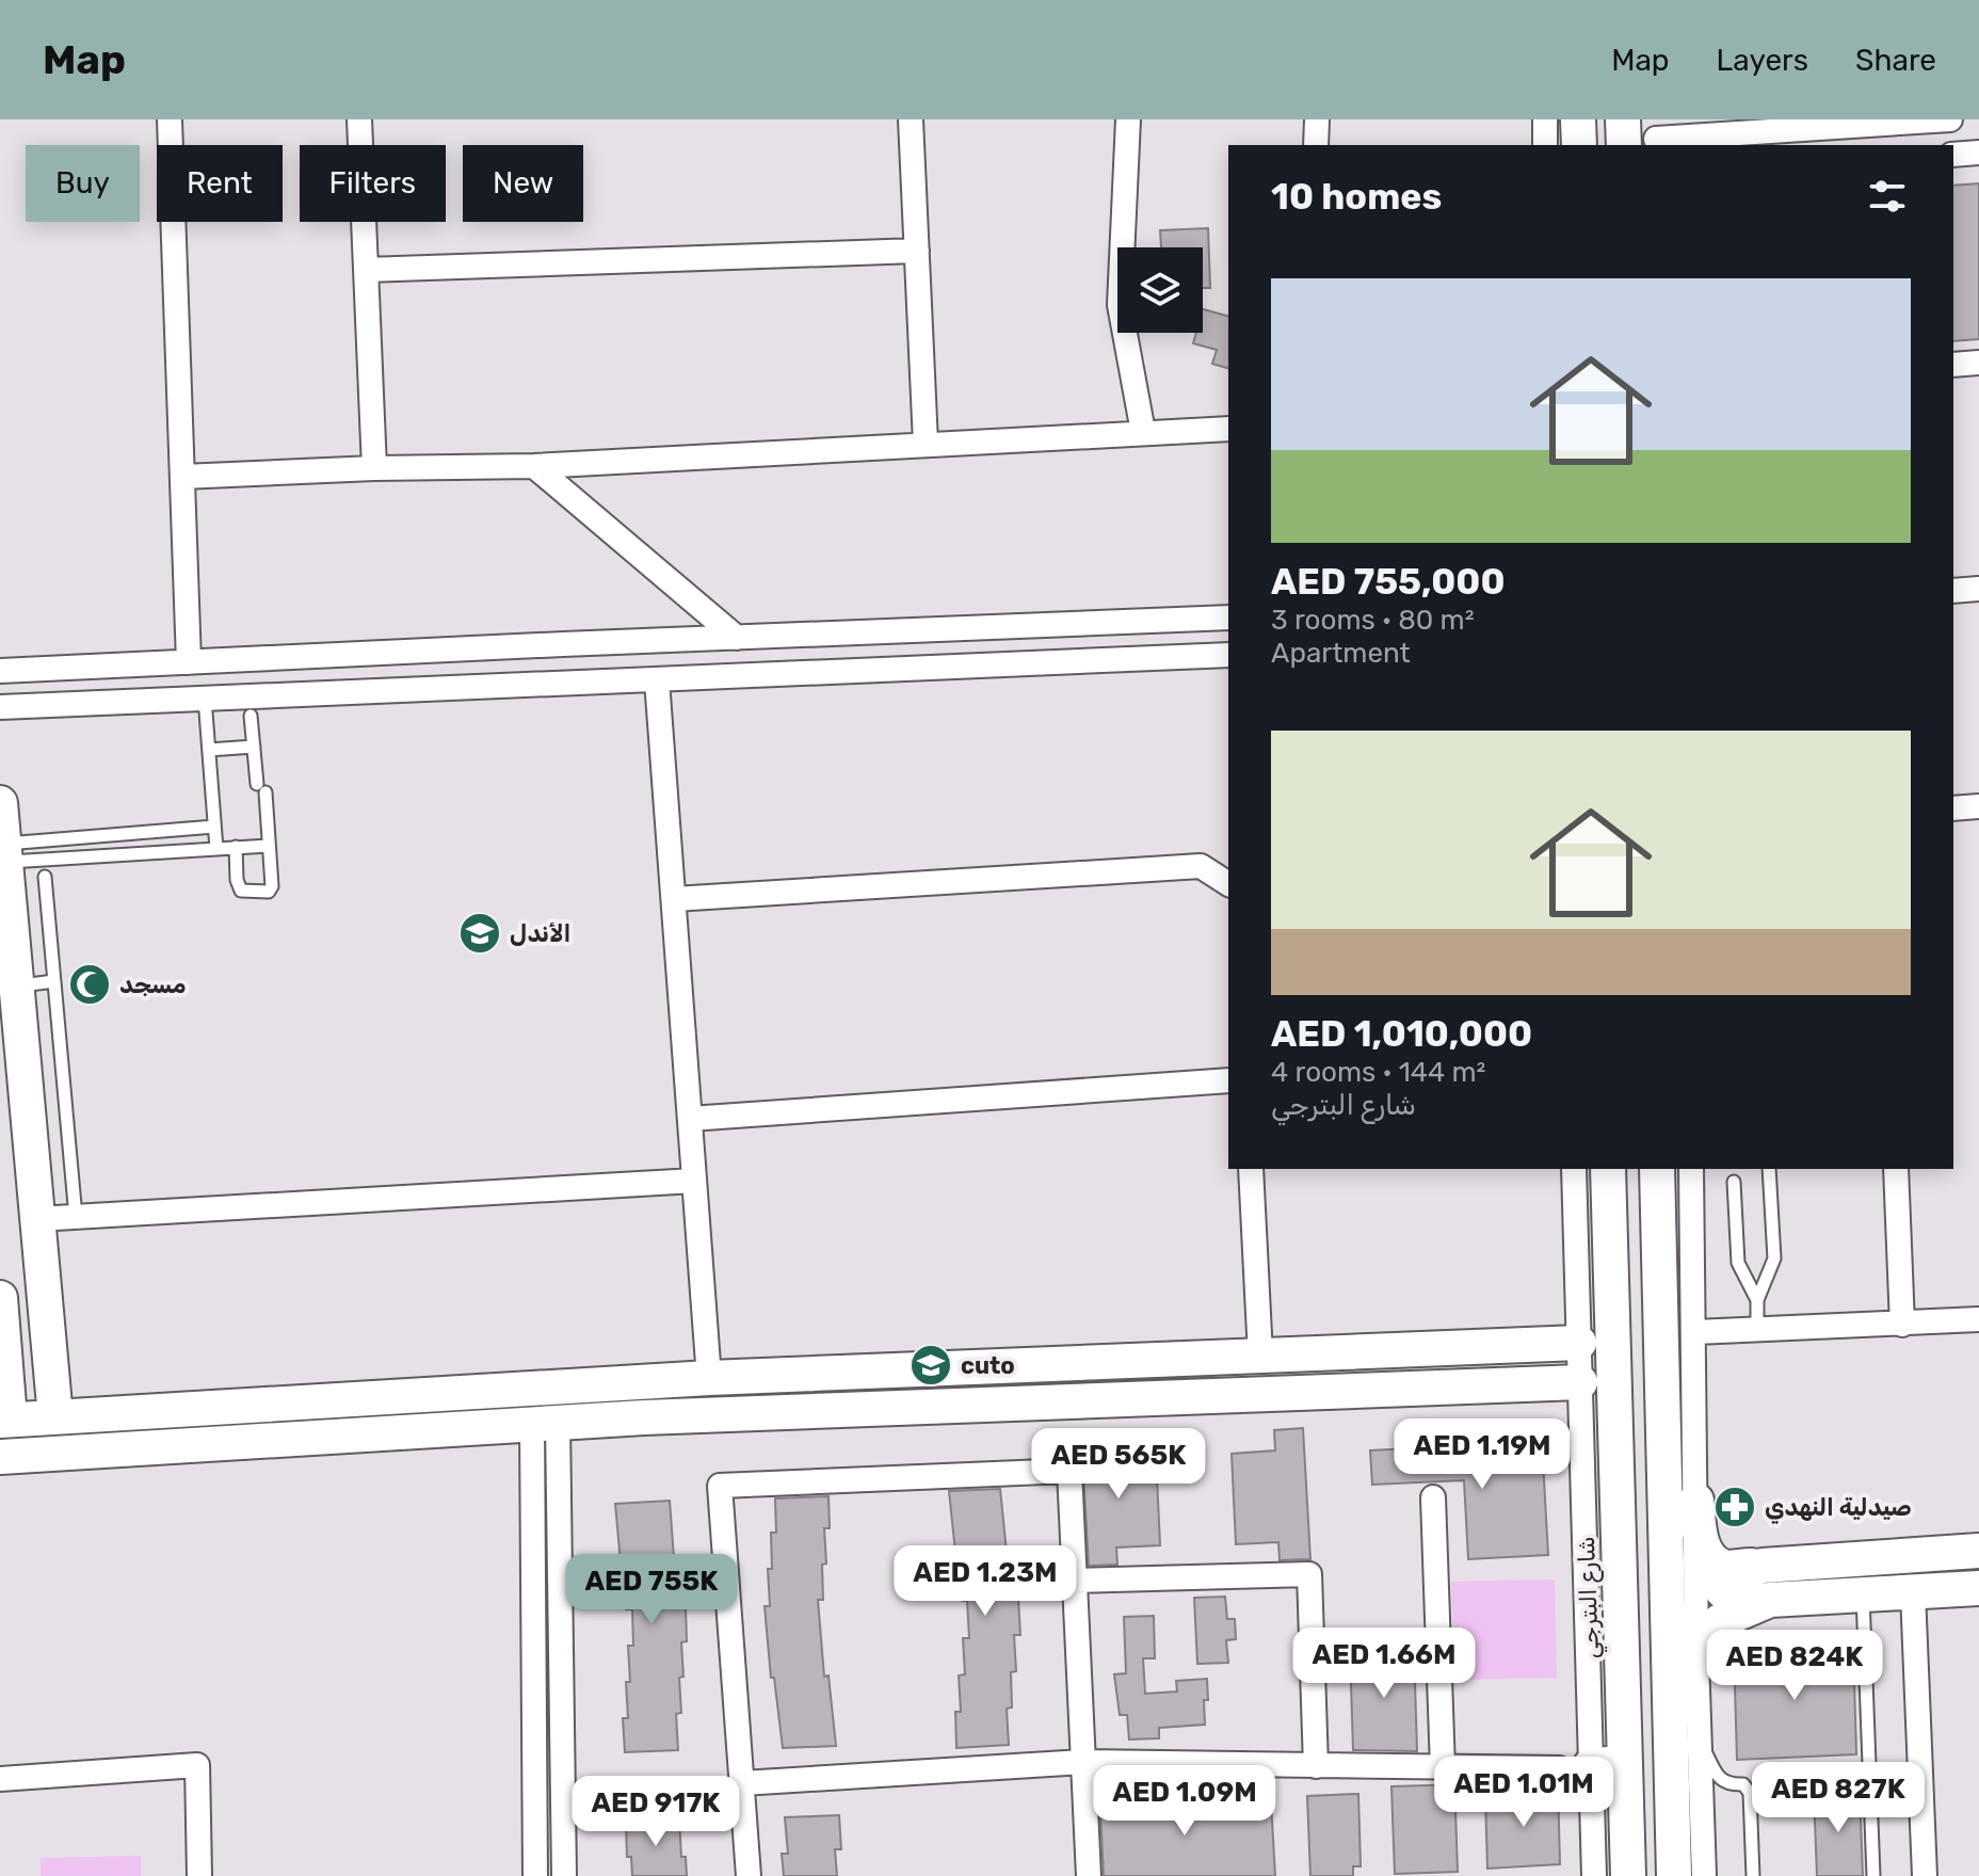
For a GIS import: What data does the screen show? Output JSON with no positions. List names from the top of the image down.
{
  "streets": {
    "street": ["شارع البترجي"]
  },
  "places": {
    "school or university": ["الأندل", "cuto"],
    "mosque": ["مسجد"],
    "pharmacy": ["صيدلية النهدي"]
  },
  "page": {
    "header": "Map",
    "nav": ["Map", "Layers", "Share"],
    "chip": [
      "Buy",
      "Rent",
      "Filters",
      "New"
    ],
    "heading": "10 homes",
    "list": [
      {
        "name": "AED 755,000",
        "note": "3 rooms · 80 m² · Apartment"
      },
      {
        "name": "AED 1,010,000",
        "note": "4 rooms · 144 m² · شارع البترجي"
      }
    ],
    "price": [
      "AED 1.19M",
      "AED 565K",
      "AED 1.23M",
      "AED 755K",
      "AED 1.66M",
      "AED 824K",
      "AED 1.01M",
      "AED 827K",
      "AED 1.09M",
      "AED 917K"
    ]
  }
}
